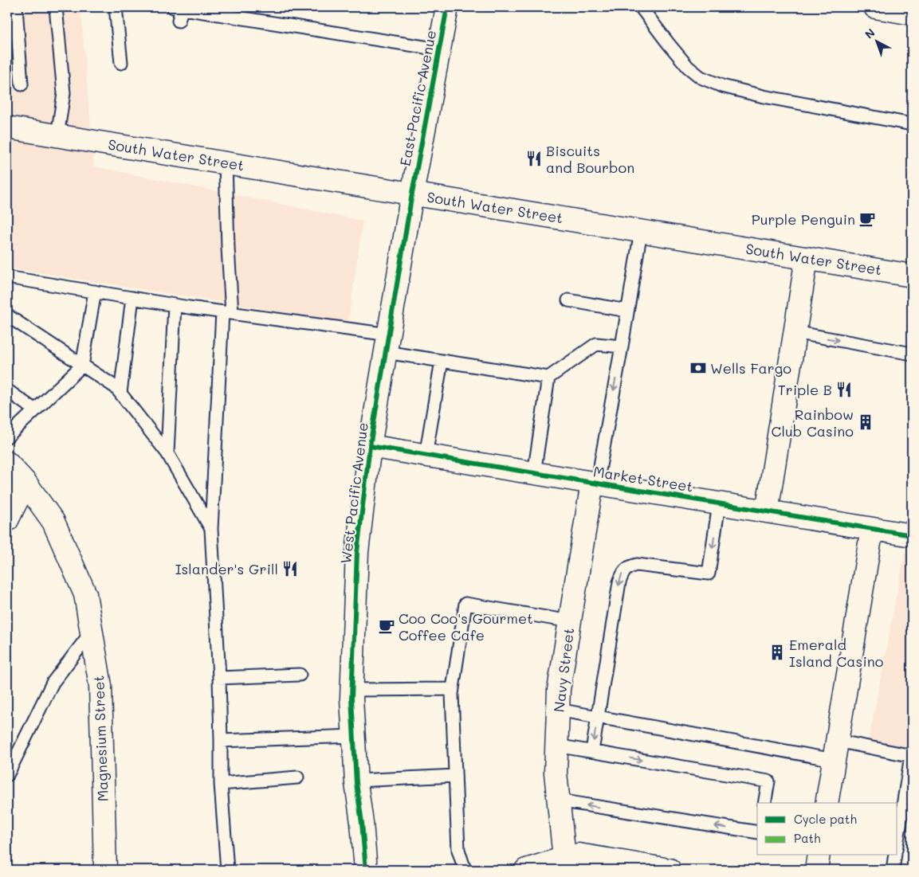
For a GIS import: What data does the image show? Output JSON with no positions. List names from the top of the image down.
{
  "streets": {
    "street": [
      "East Pacific Avenue",
      "South Water Street",
      "Market Street",
      "West Pacific Avenue",
      "Navy Street",
      "Magnesium Street"
    ]
  },
  "crossings": [
    ["East Pacific Avenue", "South Water Street"],
    ["East Pacific Avenue", "West Pacific Avenue"],
    ["South Water Street", "West Pacific Avenue"],
    ["Market Street", "West Pacific Avenue"],
    ["Market Street", "Navy Street"]
  ],
  "places": {
    "restaurant": ["Biscuits and Bourbon", "Triple B", "Islander's Grill"],
    "cafe": ["Purple Penguin", "Coo Coo's Gourmet Coffee Cafe"],
    "bank": ["Wells Fargo"],
    "building": ["Rainbow Club Casino", "Emerald Island Casino"]
  },
  "legend": ["Cycle path", "Path"],
  "north": "top left"
}
